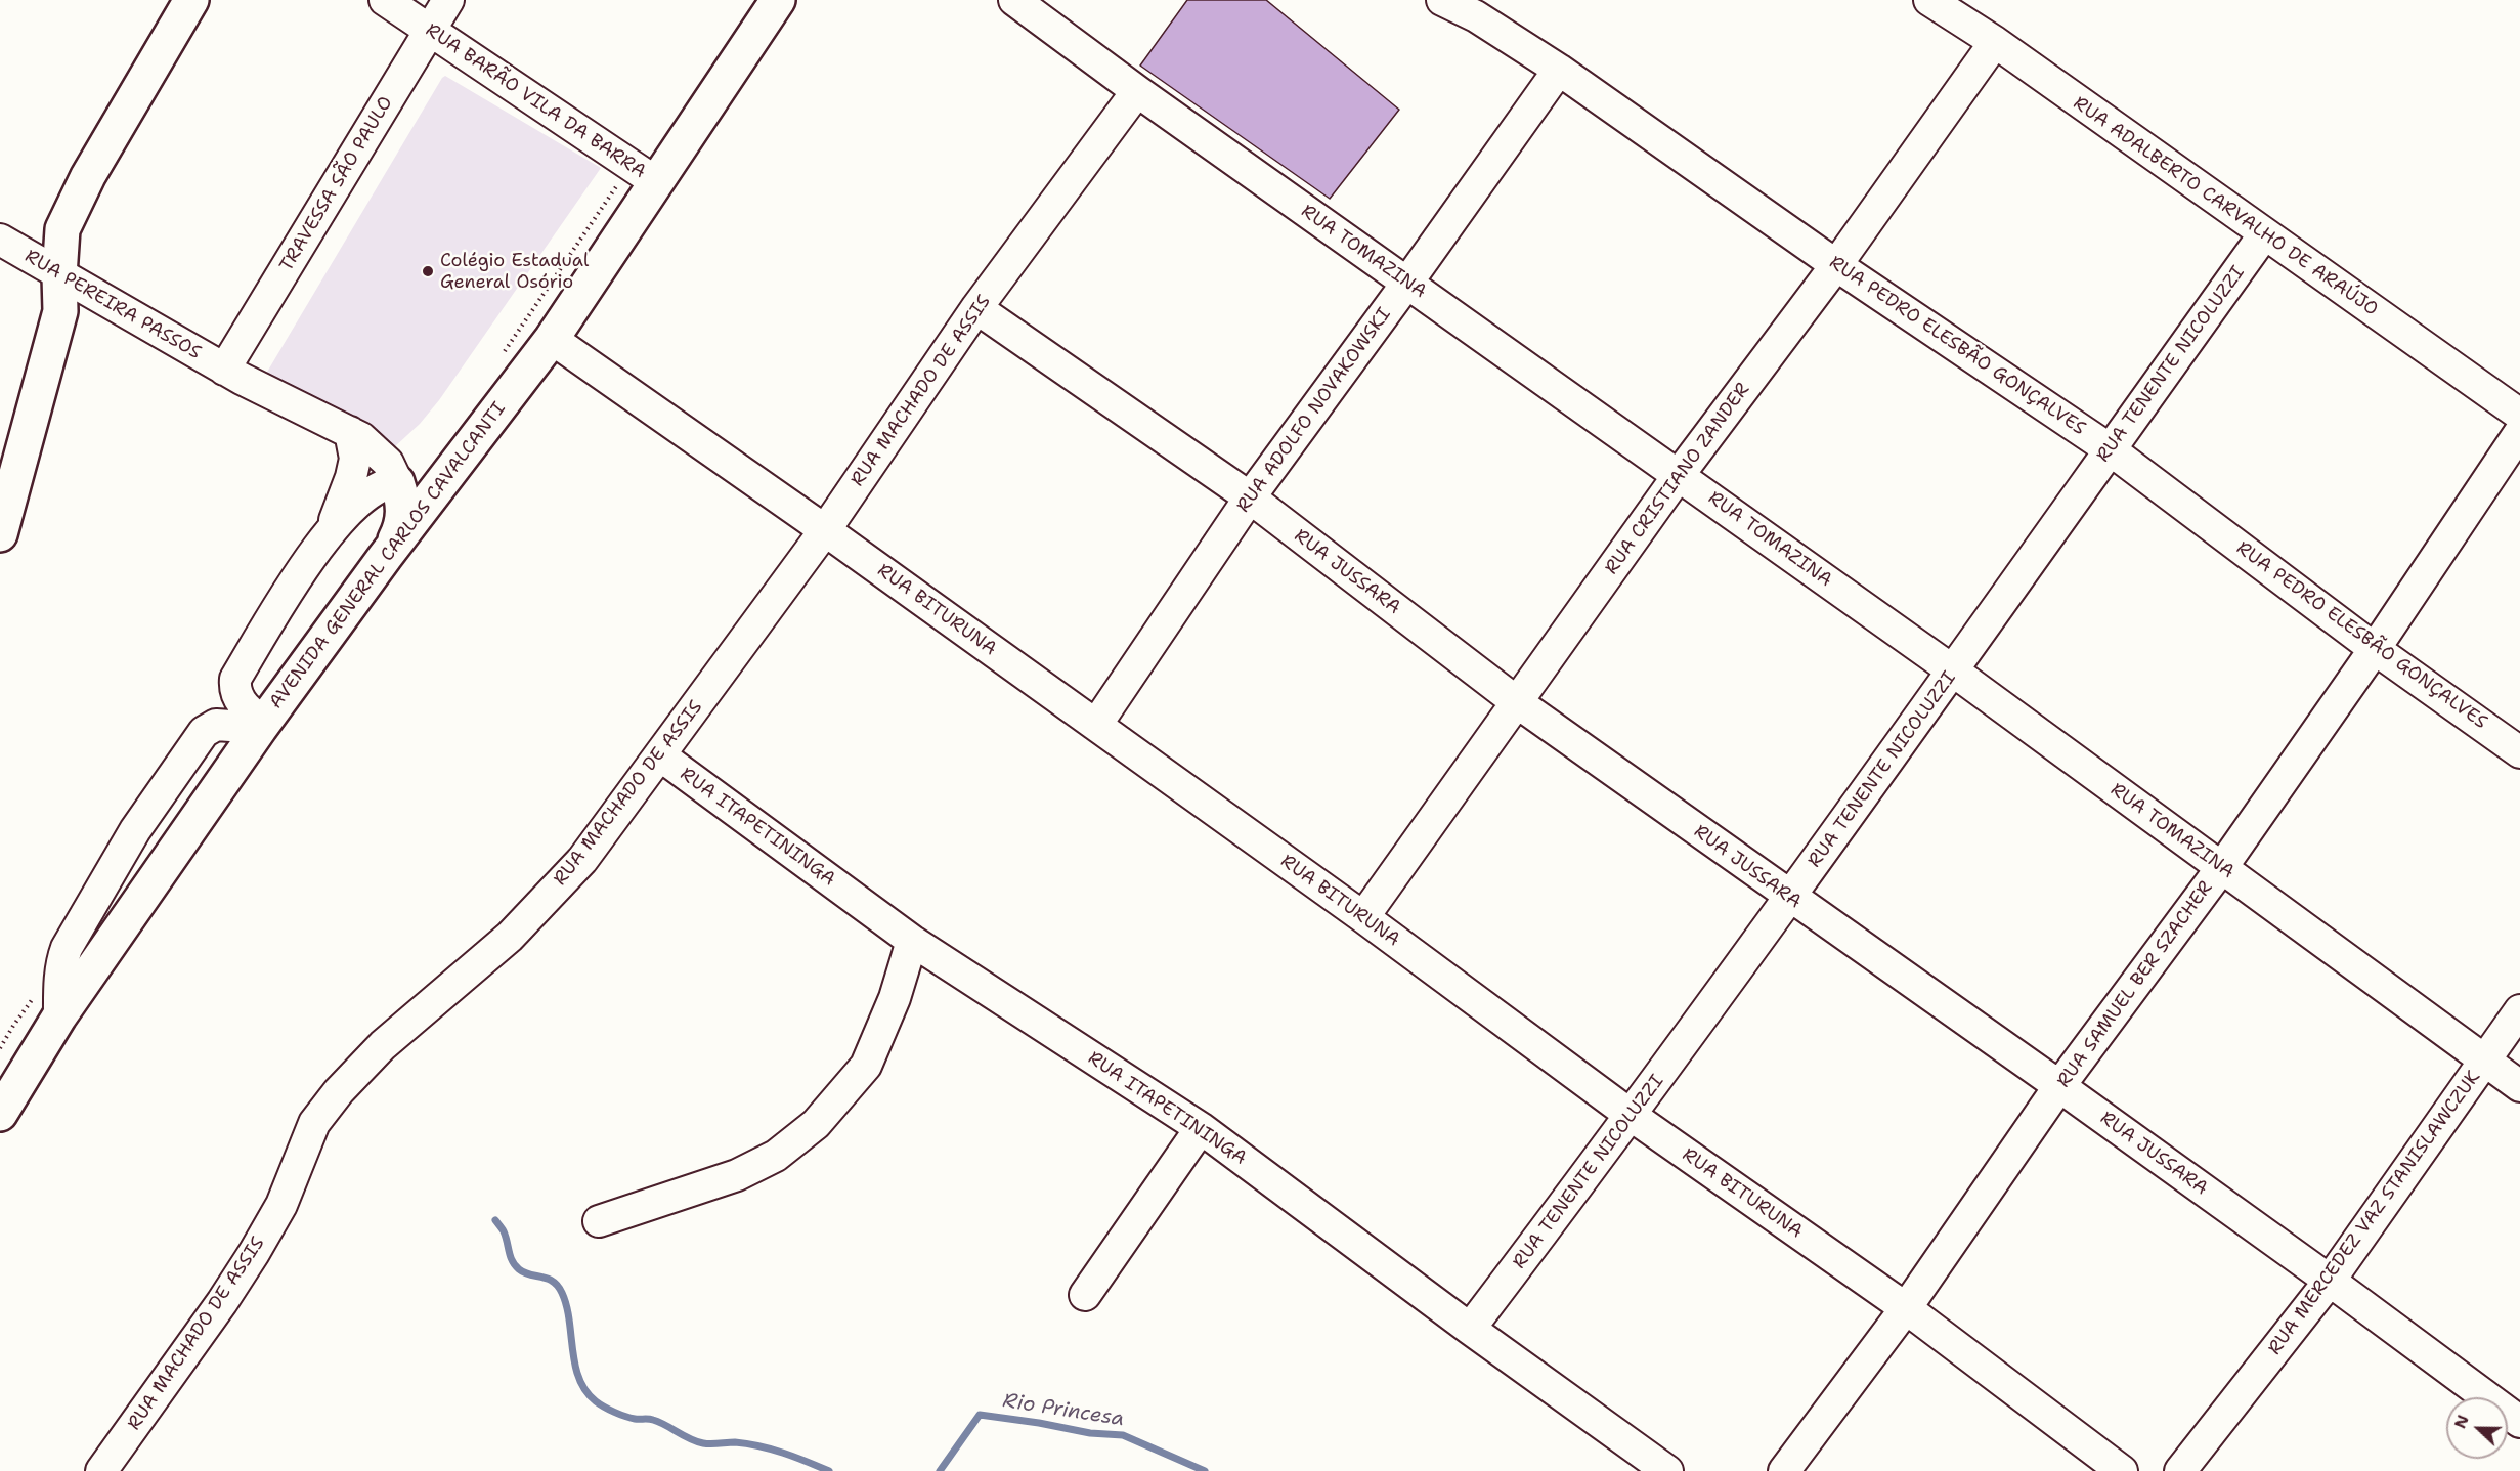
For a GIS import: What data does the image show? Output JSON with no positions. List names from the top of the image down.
{
  "streets": {
    "main road": ["AVENIDA GENERAL CARLOS CAVALCANTI"],
    "street": [
      "RUA BARÃO VILA DA BARRA",
      "TRAVESSA SÃO PAULO",
      "RUA ADALBERTO CARVALHO DE ARAÚJO",
      "RUA TOMAZINA",
      "RUA PEREIRA PASSOS",
      "RUA PEDRO ELESBÃO GONÇALVES",
      "RUA TENENTE NICOLUZZI",
      "RUA MACHADO DE ASSIS",
      "RUA ADOLFO NOVAKOWSKI",
      "RUA CRISTIANO ZANDER",
      "RUA JUSSARA",
      "RUA BITURUNA",
      "RUA ITAPETININGA",
      "RUA SAMUEL BER SZACHER",
      "RUA MERCEDEZ VAZ STANISLAWCZUK"
    ]
  },
  "crossings": [
    ["RUA BARÃO VILA DA BARRA", "TRAVESSA SÃO PAULO"],
    ["RUA BARÃO VILA DA BARRA", "AVENIDA GENERAL CARLOS CAVALCANTI"],
    ["TRAVESSA SÃO PAULO", "RUA PEREIRA PASSOS"],
    ["TRAVESSA SÃO PAULO", "AVENIDA GENERAL CARLOS CAVALCANTI"],
    ["RUA ADALBERTO CARVALHO DE ARAÚJO", "RUA TENENTE NICOLUZZI"],
    ["RUA ADALBERTO CARVALHO DE ARAÚJO", "RUA CRISTIANO ZANDER"],
    ["RUA TOMAZINA", "RUA TENENTE NICOLUZZI"],
    ["RUA TOMAZINA", "RUA MACHADO DE ASSIS"],
    ["RUA TOMAZINA", "RUA ADOLFO NOVAKOWSKI"],
    ["RUA TOMAZINA", "RUA CRISTIANO ZANDER"],
    ["RUA TOMAZINA", "RUA SAMUEL BER SZACHER"],
    ["RUA TOMAZINA", "RUA MERCEDEZ VAZ STANISLAWCZUK"],
    ["RUA PEREIRA PASSOS", "AVENIDA GENERAL CARLOS CAVALCANTI"],
    ["RUA PEDRO ELESBÃO GONÇALVES", "RUA TENENTE NICOLUZZI"],
    ["RUA PEDRO ELESBÃO GONÇALVES", "RUA ADOLFO NOVAKOWSKI"],
    ["RUA PEDRO ELESBÃO GONÇALVES", "RUA CRISTIANO ZANDER"],
    ["RUA PEDRO ELESBÃO GONÇALVES", "RUA SAMUEL BER SZACHER"],
    ["RUA TENENTE NICOLUZZI", "RUA JUSSARA"],
    ["RUA TENENTE NICOLUZZI", "RUA BITURUNA"],
    ["RUA TENENTE NICOLUZZI", "RUA ITAPETININGA"],
    ["RUA MACHADO DE ASSIS", "RUA JUSSARA"],
    ["RUA MACHADO DE ASSIS", "RUA BITURUNA"],
    ["RUA MACHADO DE ASSIS", "RUA ITAPETININGA"],
    ["RUA ADOLFO NOVAKOWSKI", "RUA JUSSARA"],
    ["RUA ADOLFO NOVAKOWSKI", "RUA BITURUNA"],
    ["RUA CRISTIANO ZANDER", "RUA JUSSARA"],
    ["RUA CRISTIANO ZANDER", "RUA BITURUNA"],
    ["AVENIDA GENERAL CARLOS CAVALCANTI", "RUA BITURUNA"],
    ["RUA JUSSARA", "RUA SAMUEL BER SZACHER"],
    ["RUA JUSSARA", "RUA MERCEDEZ VAZ STANISLAWCZUK"],
    ["RUA BITURUNA", "RUA SAMUEL BER SZACHER"]
  ],
  "water": ["Rio Princesa"],
  "places": ["Colégio Estadual General Osório"],
  "north": "left"
}
